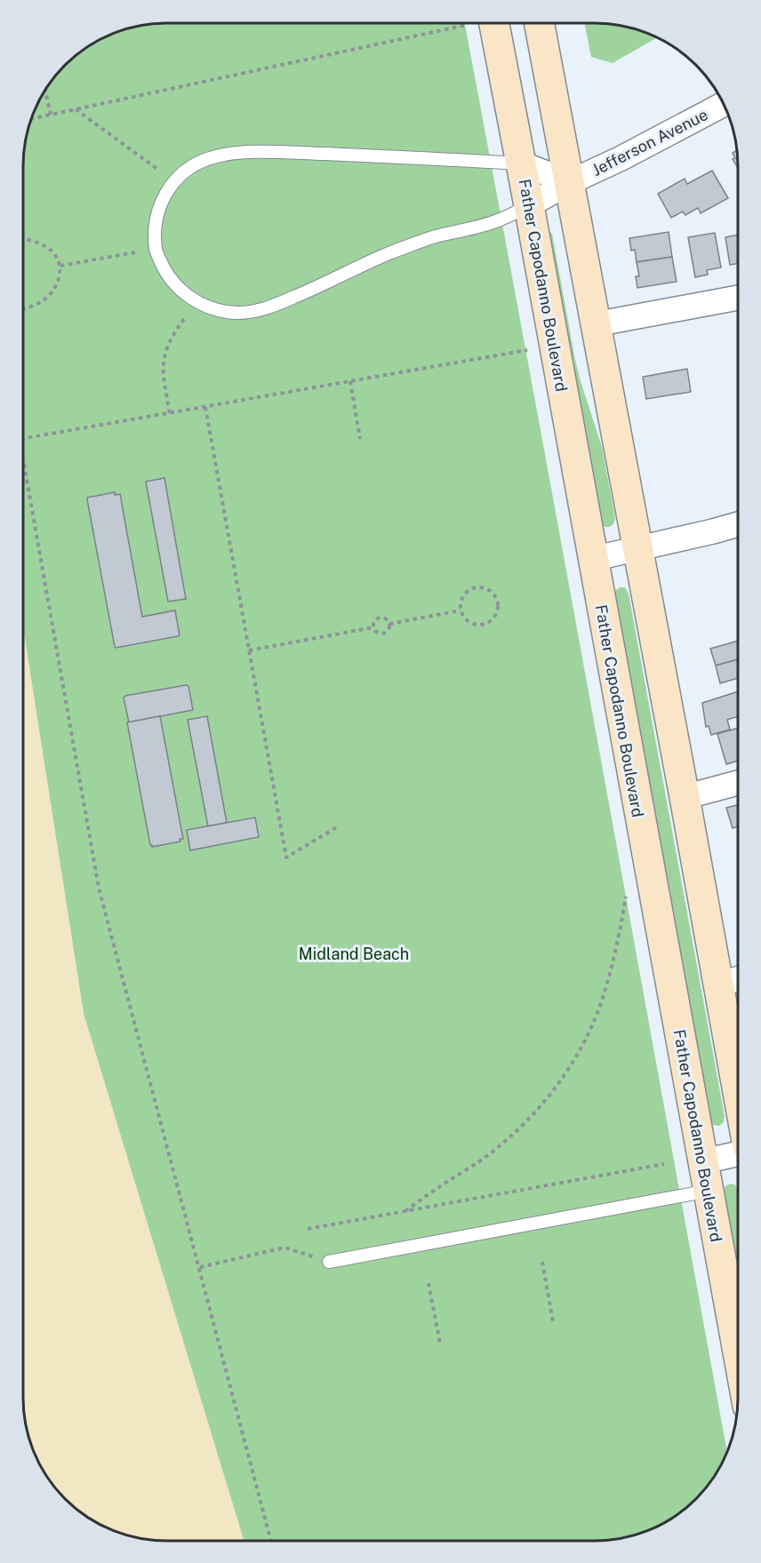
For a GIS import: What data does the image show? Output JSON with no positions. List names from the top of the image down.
{
  "streets": {
    "main road": ["Father Capodanno Boulevard"],
    "street": ["Jefferson Avenue"]
  },
  "crossings": [
    ["Jefferson Avenue", "Father Capodanno Boulevard"]
  ],
  "parks": ["Midland Beach"]
}
